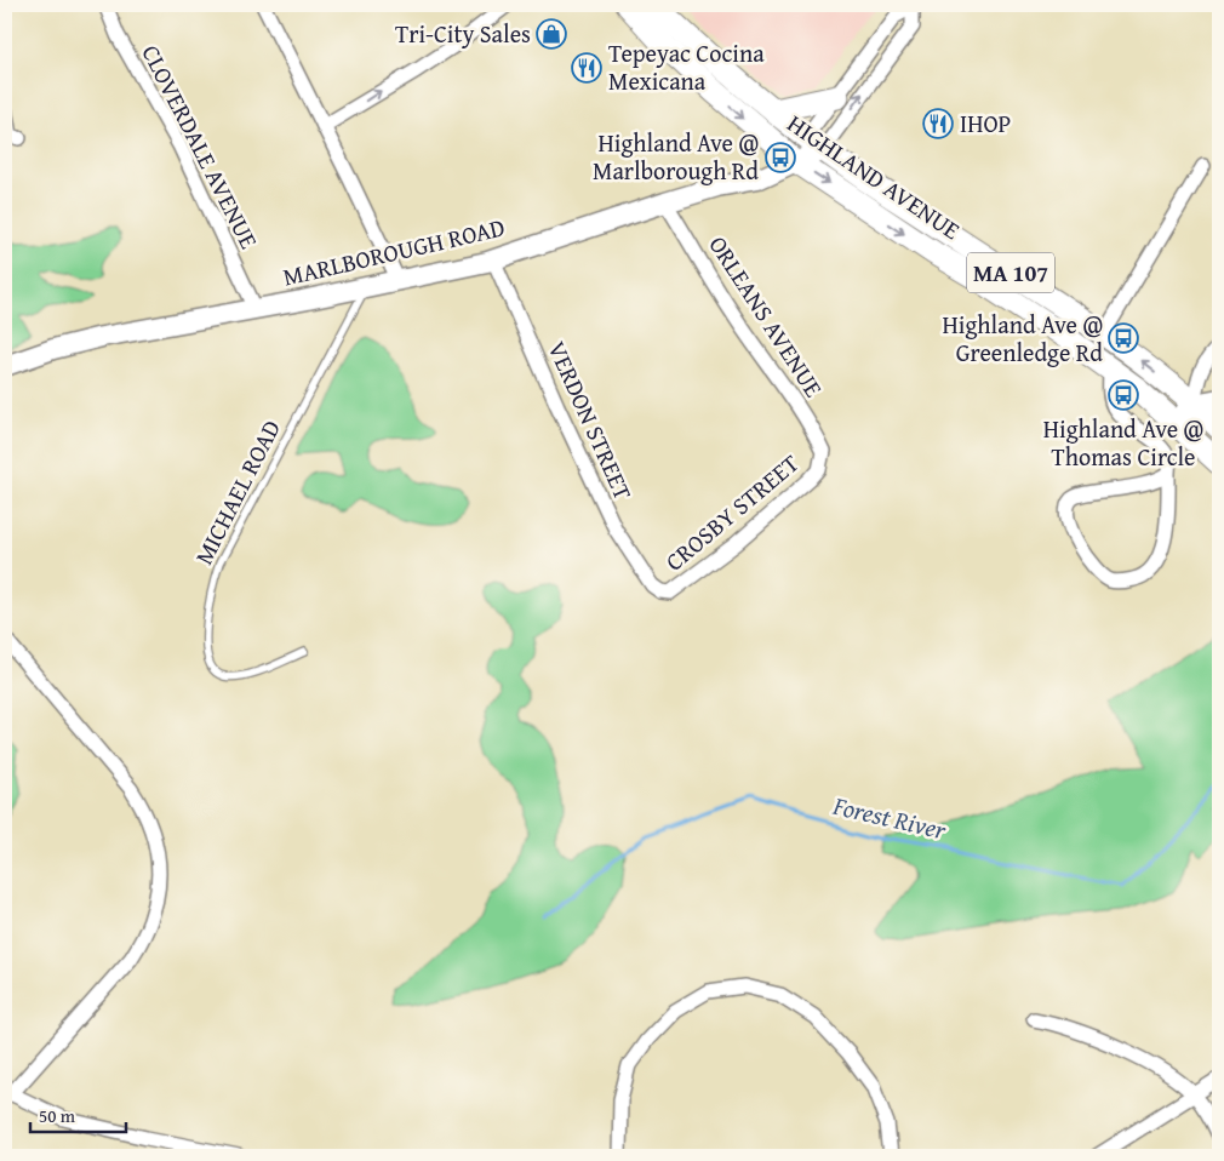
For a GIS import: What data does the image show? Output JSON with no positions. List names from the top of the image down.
{
  "streets": {
    "main road": ["HIGHLAND AVENUE", "MA 107"],
    "street": [
      "CLOVERDALE AVENUE",
      "MARLBOROUGH ROAD",
      "ORLEANS AVENUE",
      "VERDON STREET",
      "CROSBY STREET"
    ],
    "lane": ["MICHAEL ROAD"]
  },
  "crossings": [
    ["CLOVERDALE AVENUE", "MARLBOROUGH ROAD"],
    ["HIGHLAND AVENUE", "MARLBOROUGH ROAD"],
    ["MARLBOROUGH ROAD", "ORLEANS AVENUE"],
    ["MARLBOROUGH ROAD", "VERDON STREET"],
    ["MARLBOROUGH ROAD", "MICHAEL ROAD"],
    ["ORLEANS AVENUE", "CROSBY STREET"],
    ["VERDON STREET", "CROSBY STREET"]
  ],
  "water": ["Forest River"],
  "places": {
    "shop": ["Tri-City Sales"],
    "restaurant": ["Tepeyac Cocina Mexicana", "IHOP"],
    "bus stop": ["Highland Ave @ Marlborough Rd", "Highland Ave @ Greenledge Rd", "Highland Ave @ Thomas Circle"]
  },
  "scale_bar": "50 m"
}
